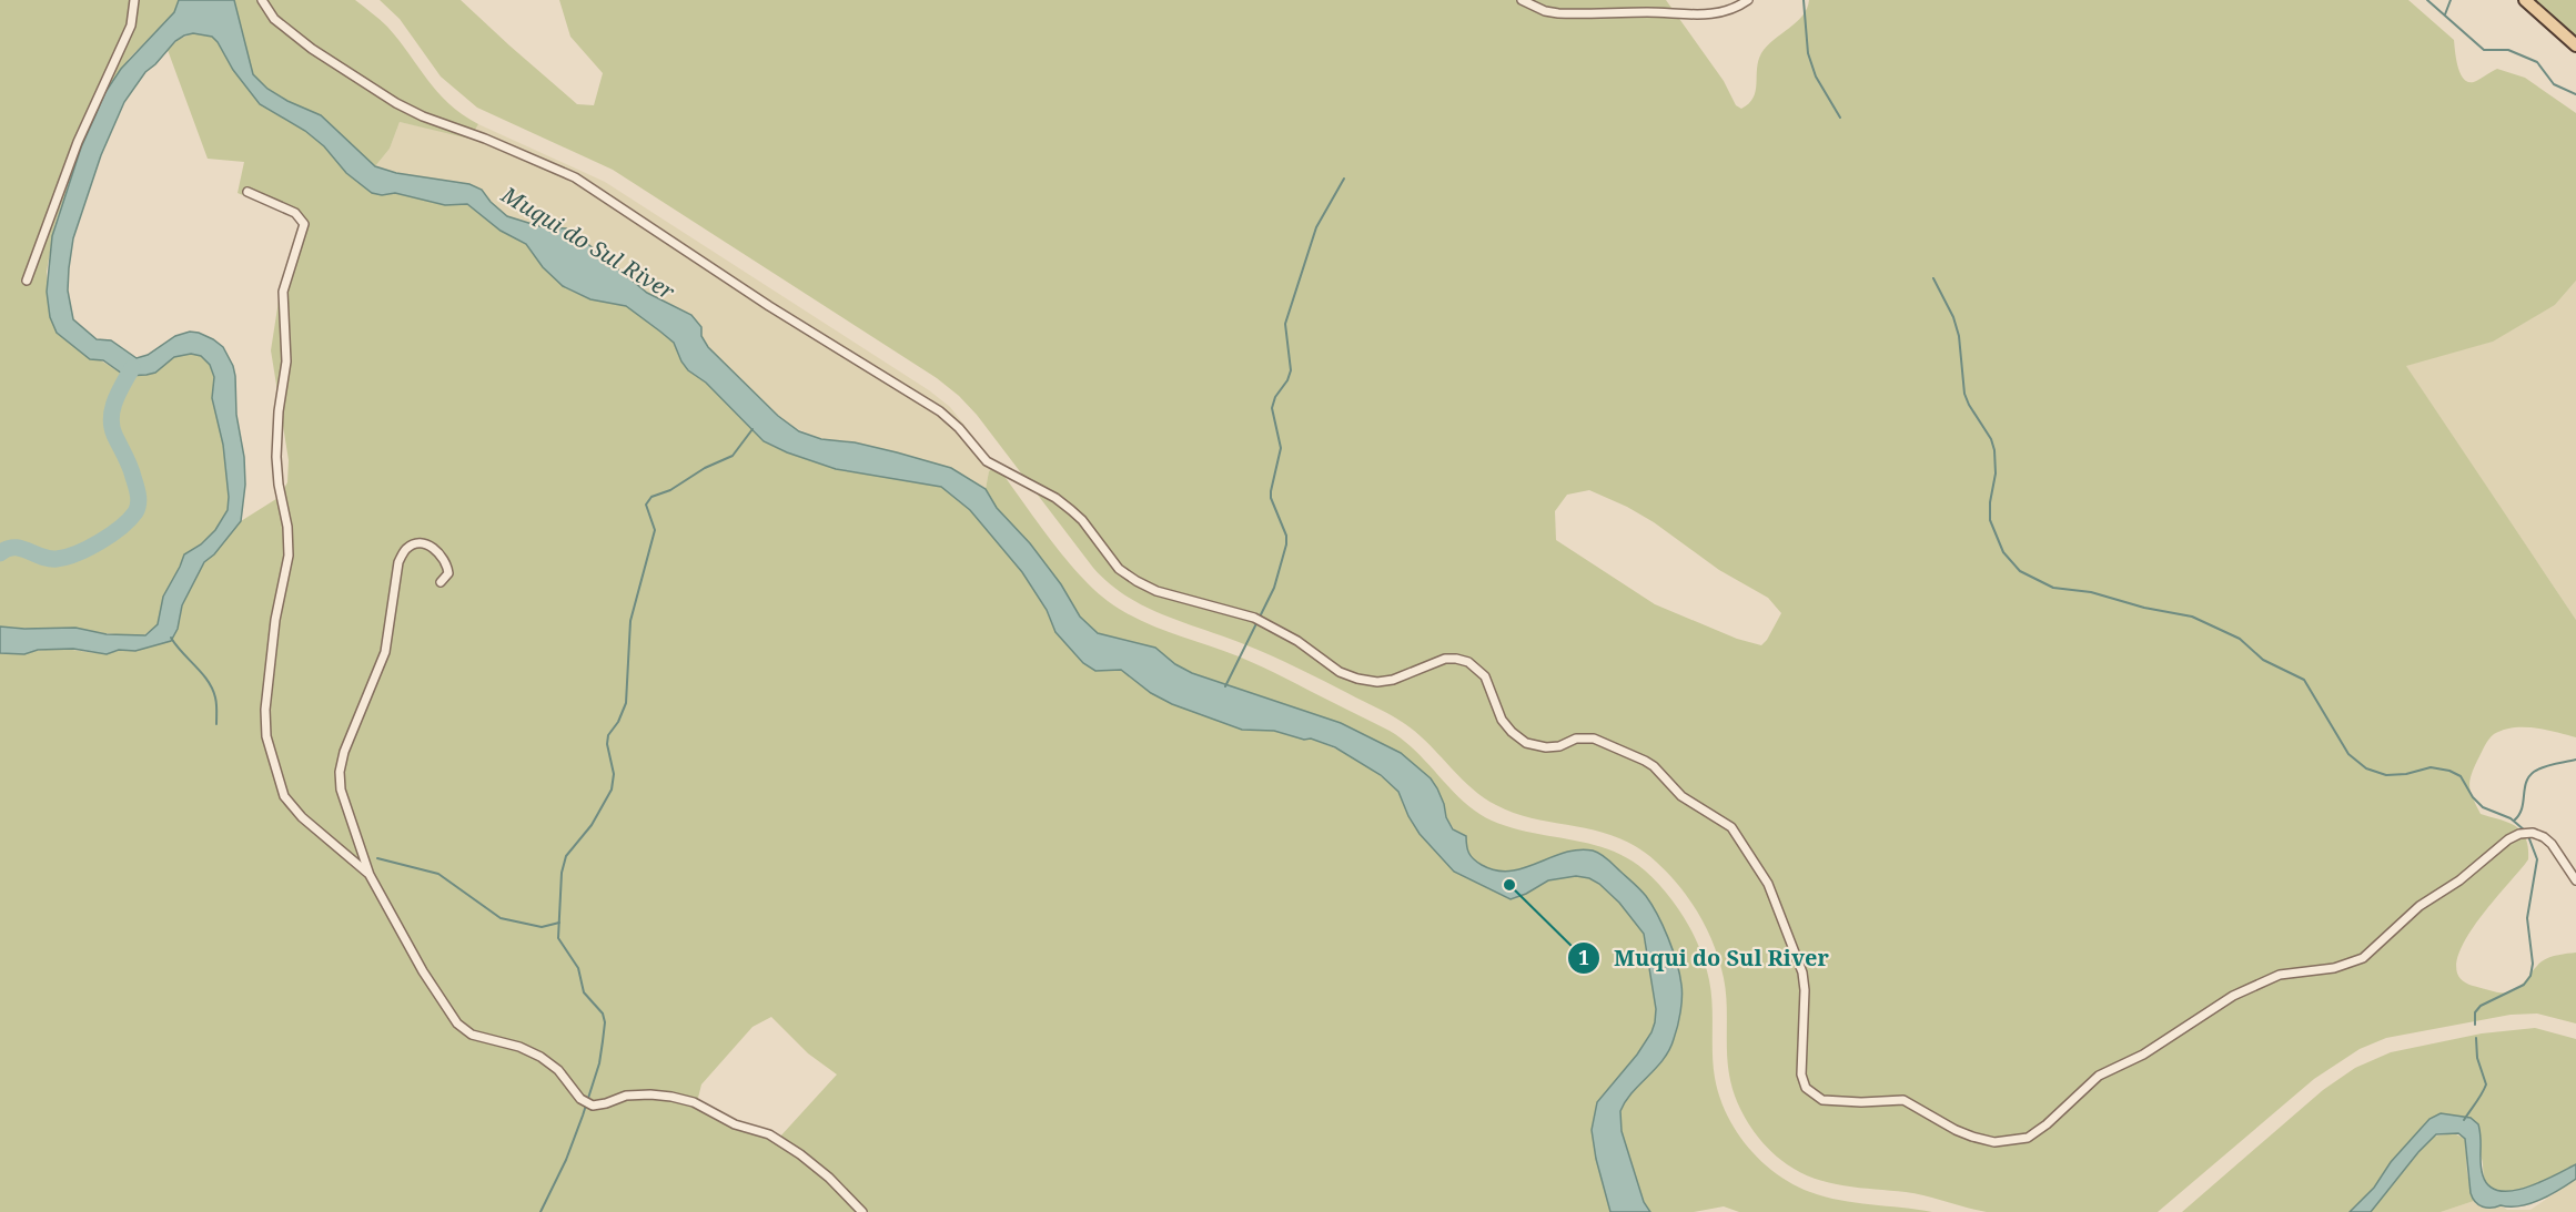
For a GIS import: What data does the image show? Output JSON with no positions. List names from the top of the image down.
{
  "water": ["Muqui do Sul River"],
  "places": ["Muqui do Sul River"]
}
